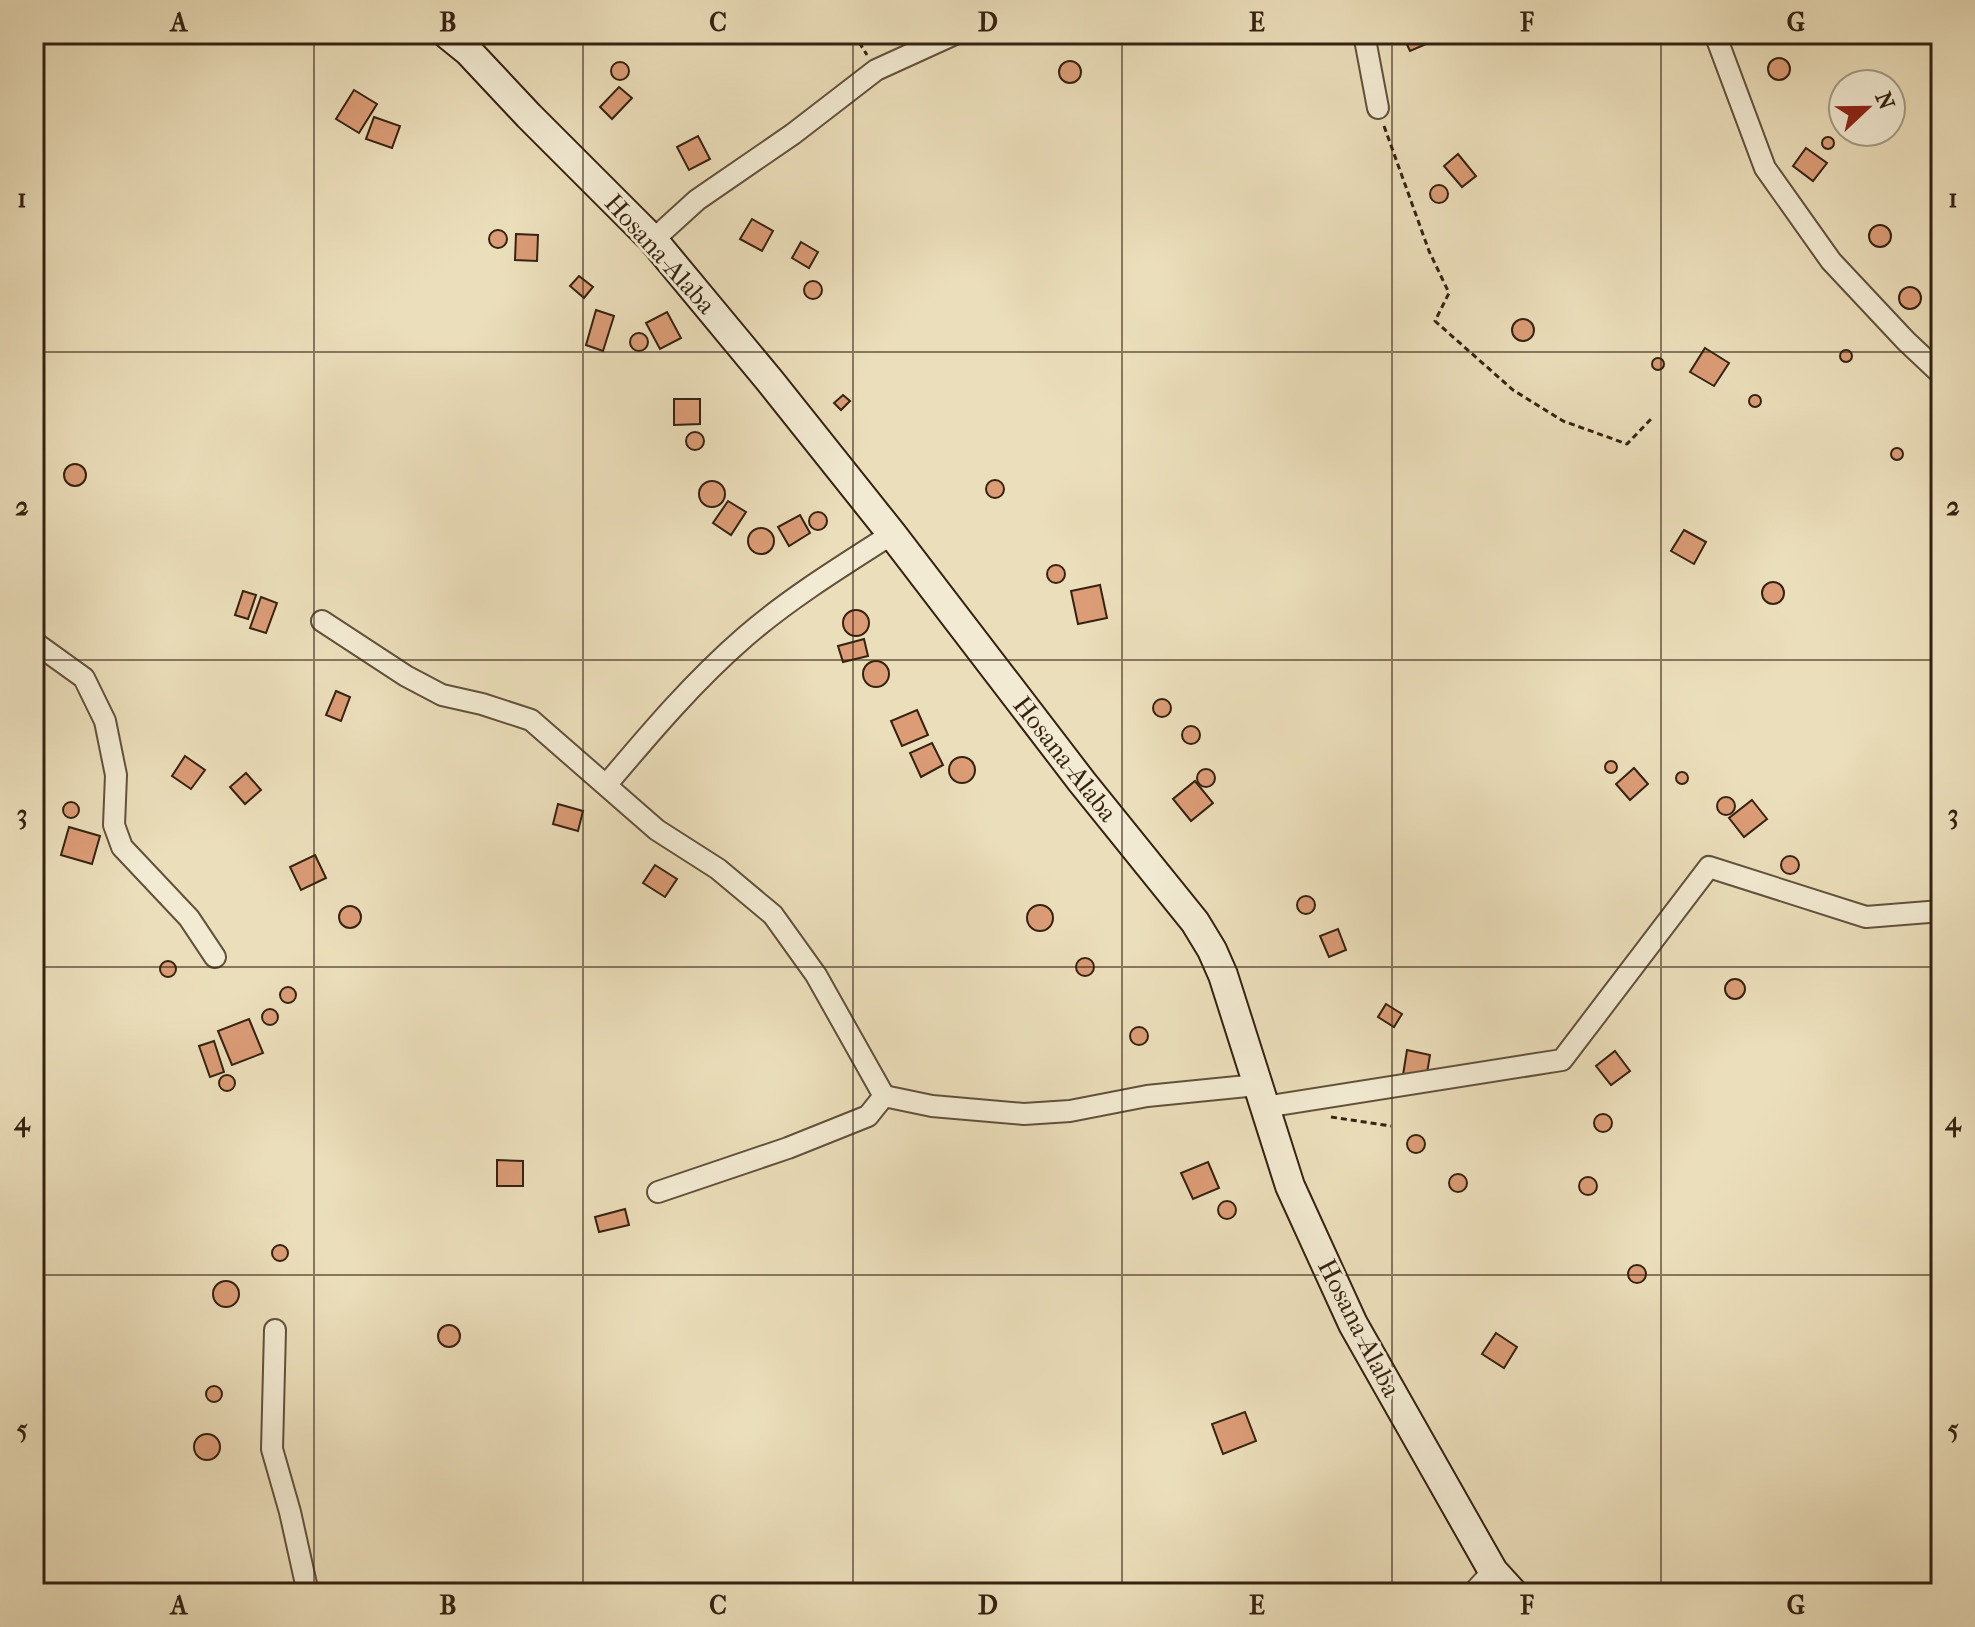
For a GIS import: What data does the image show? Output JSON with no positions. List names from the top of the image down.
{
  "streets": {
    "main road": ["Hosana-Alaba"]
  },
  "north": "right",
  "grid": {
    "columns": [
      "A",
      "B",
      "C",
      "D",
      "E",
      "F",
      "G"
    ],
    "rows": [
      "1",
      "2",
      "3",
      "4",
      "5"
    ]
  }
}
